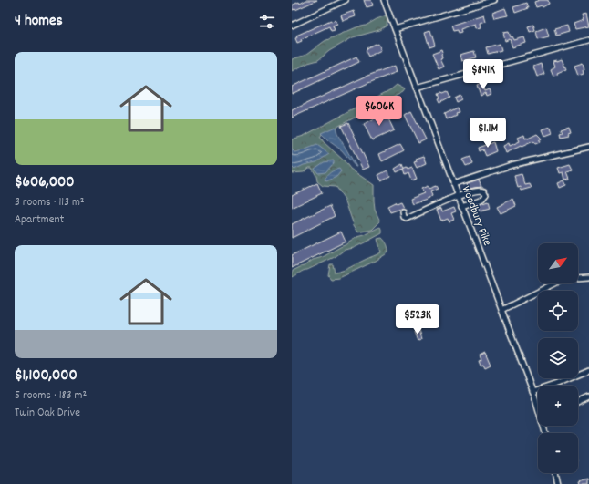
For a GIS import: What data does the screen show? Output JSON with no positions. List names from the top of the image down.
{
  "streets": {
    "street": ["Woodbury Pike"]
  },
  "north": "top right",
  "page": {
    "heading": "4 homes",
    "list": [
      {
        "name": "$606,000",
        "note": "3 rooms · 113 m² · Apartment"
      },
      {
        "name": "$1,100,000",
        "note": "5 rooms · 183 m² · Twin Oak Drive"
      }
    ],
    "price": [
      "$841K",
      "$606K",
      "$1.1M",
      "$523K"
    ],
    "map_buttons": ["+", "−"]
  }
}
